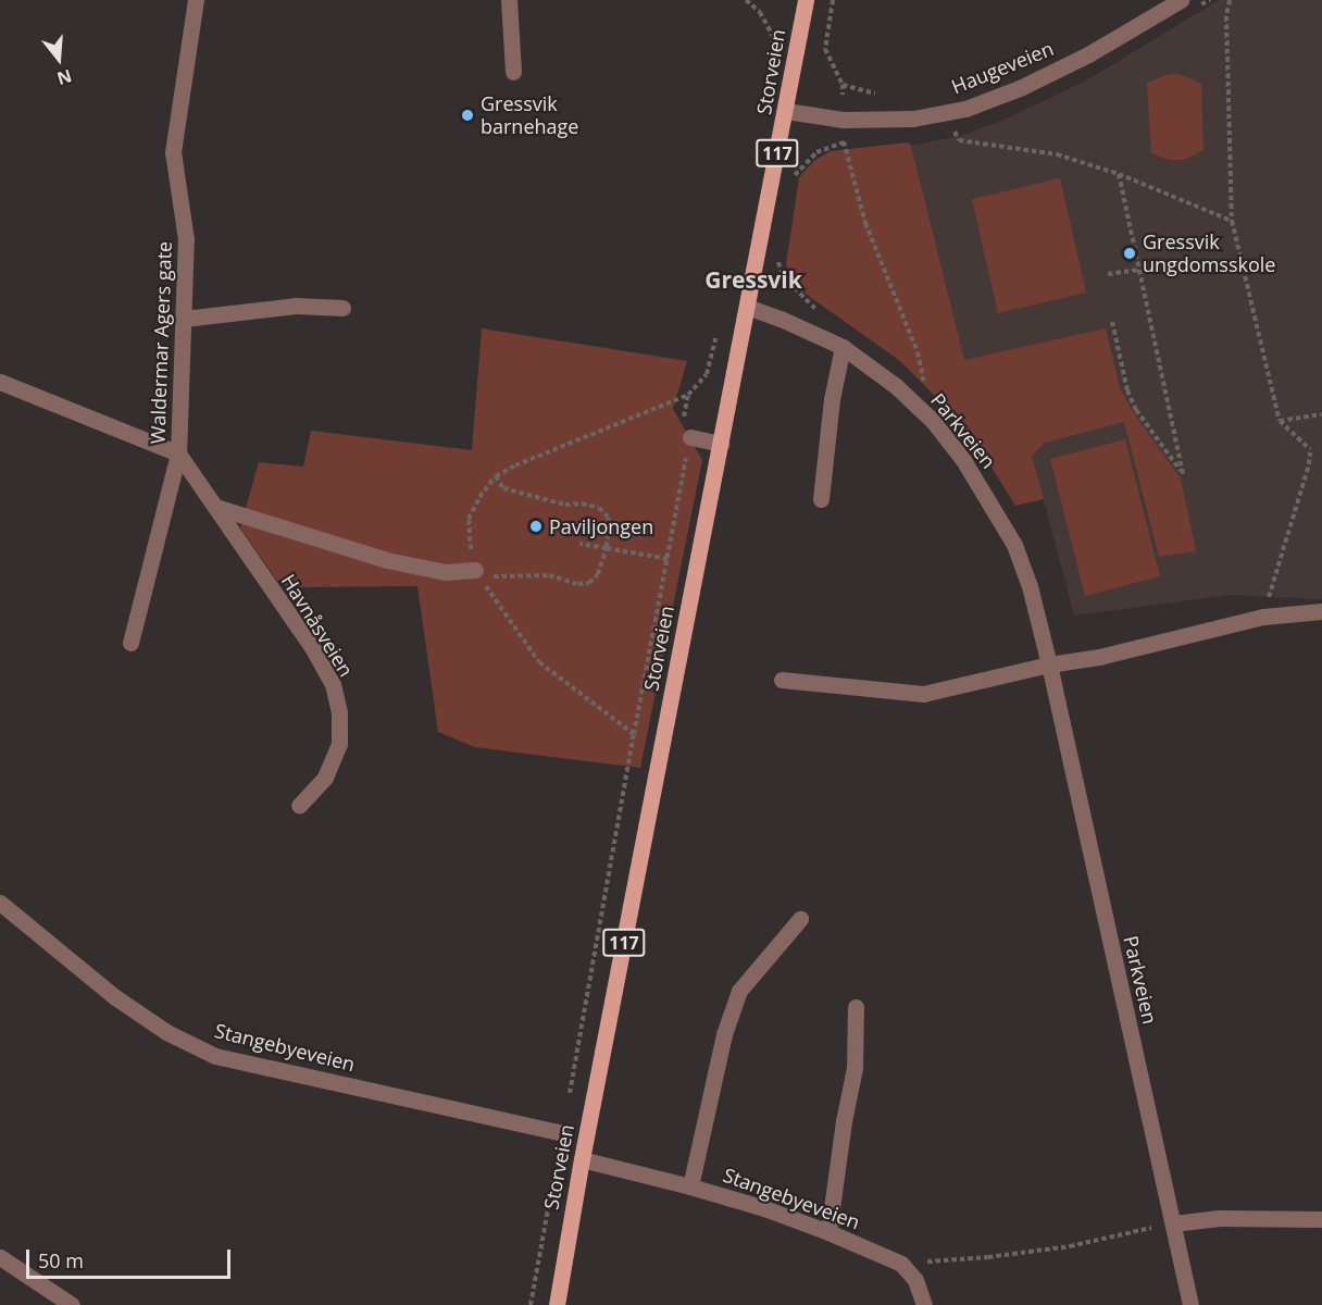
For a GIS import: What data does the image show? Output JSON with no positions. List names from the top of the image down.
{
  "streets": {
    "main road": ["Storveien", "117"],
    "street": [
      "Haugeveien",
      "Waldermar Agers gate",
      "Parkveien",
      "Havnåsveien",
      "Stangebyeveien"
    ]
  },
  "crossings": [
    ["Haugeveien", "Storveien"],
    ["Storveien", "Parkveien"],
    ["Storveien", "Stangebyeveien"],
    ["Waldermar Agers gate", "Havnåsveien"]
  ],
  "districts": ["Gressvik"],
  "places": ["Gressvik barnehage", "Gressvik ungdomsskole", "Paviljongen"],
  "scale_bar": "50 m",
  "north": "bottom"
}
